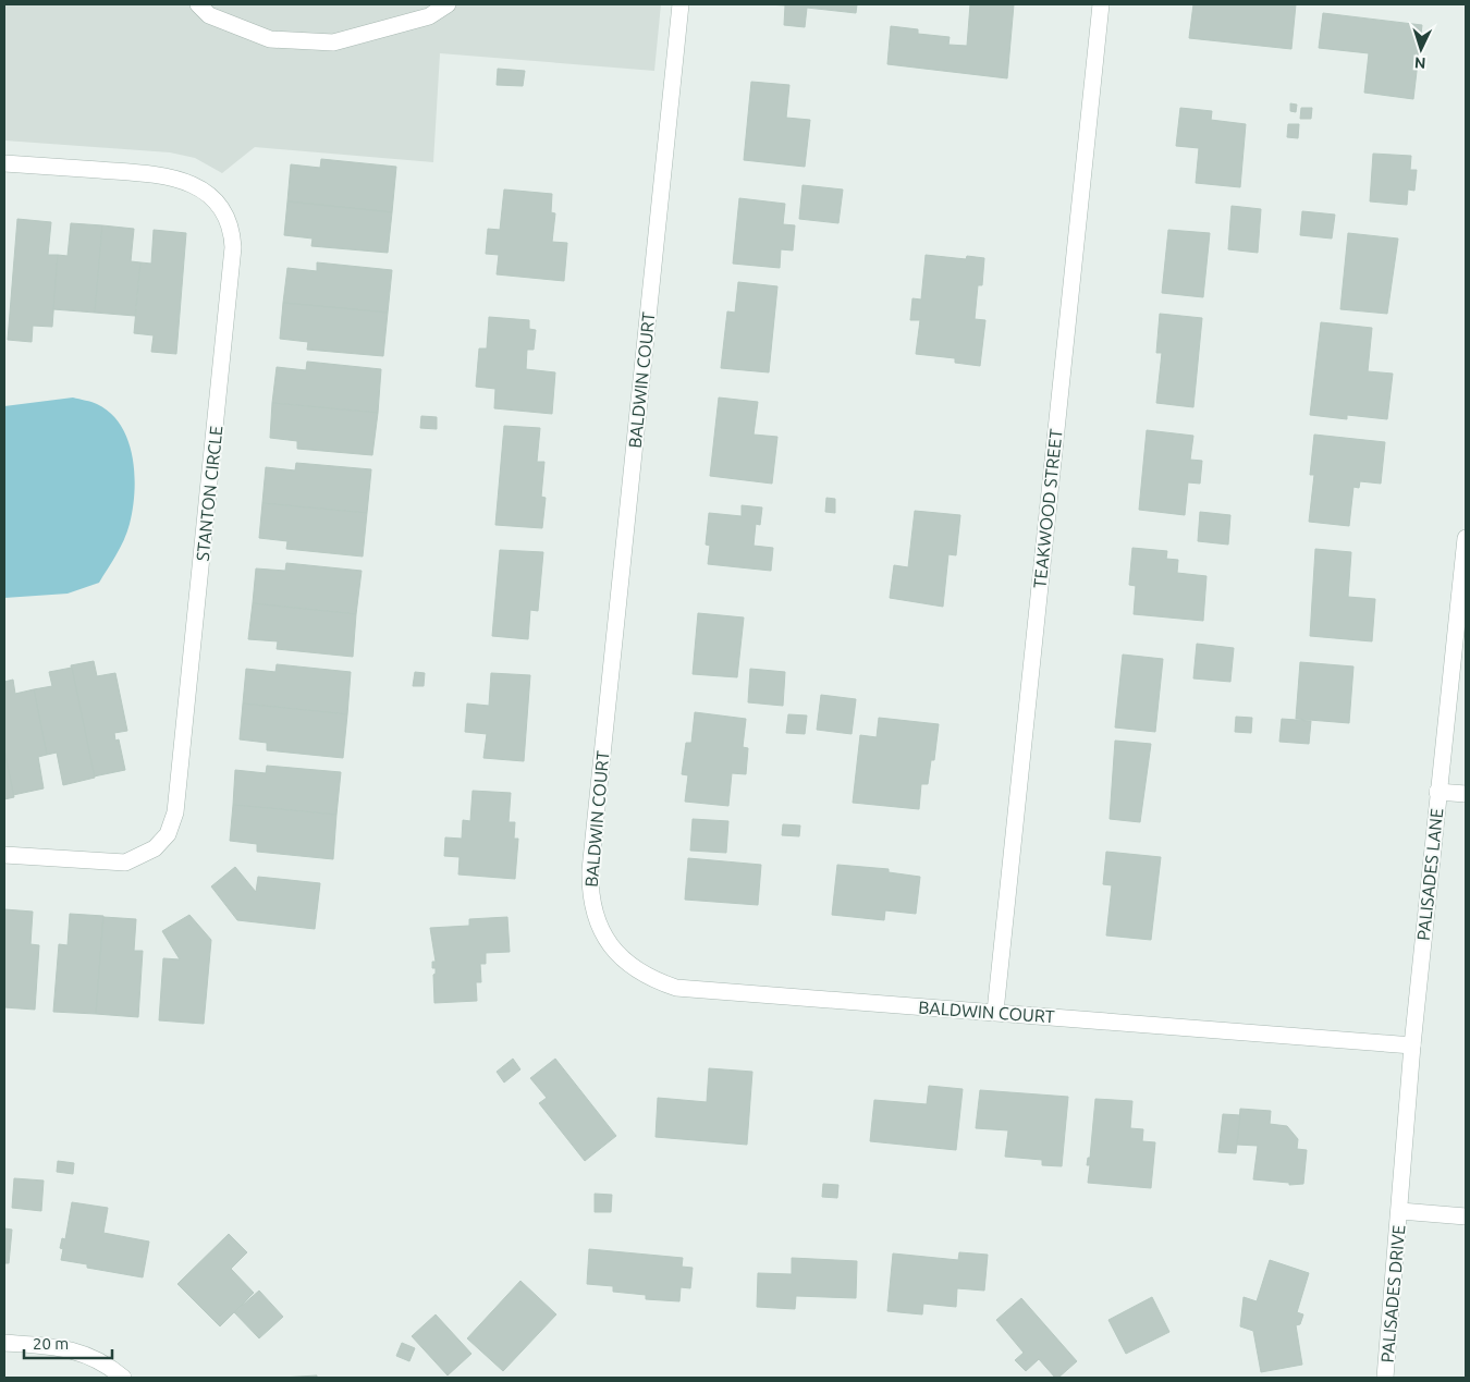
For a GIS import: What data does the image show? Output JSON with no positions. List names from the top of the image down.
{
  "streets": {
    "street": [
      "BALDWIN COURT",
      "STANTON CIRCLE",
      "TEAKWOOD STREET",
      "PALISADES LANE",
      "PALISADES DRIVE"
    ]
  },
  "crossings": [
    ["BALDWIN COURT", "TEAKWOOD STREET"],
    ["BALDWIN COURT", "PALISADES LANE"],
    ["PALISADES LANE", "PALISADES DRIVE"]
  ],
  "scale_bar": "20 m",
  "north": "bottom"
}
